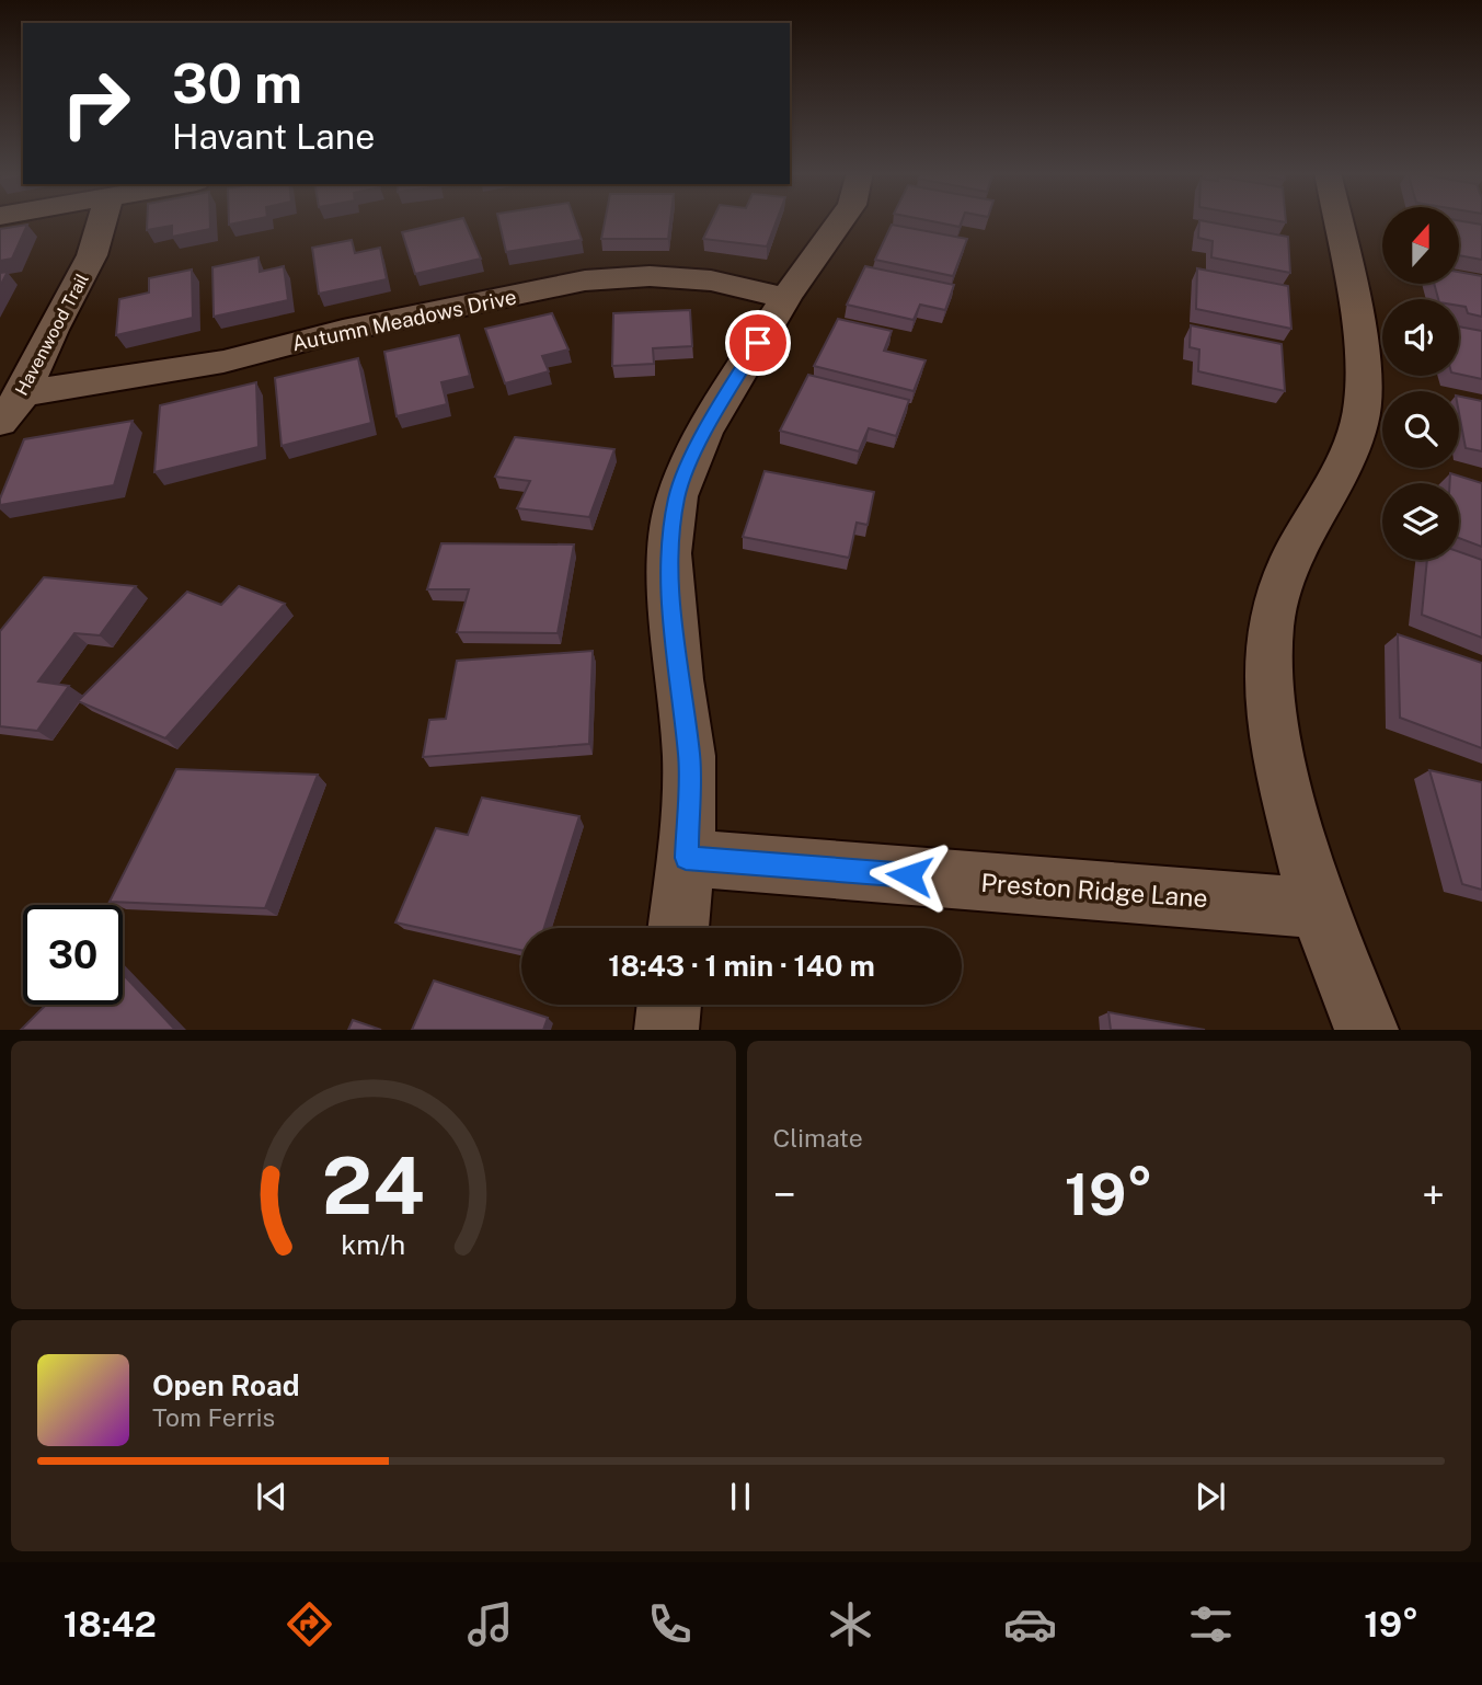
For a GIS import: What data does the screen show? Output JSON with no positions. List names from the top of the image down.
{
  "streets": {
    "street": ["Autumn Meadows Drive", "Havenwood Trail", "Preston Ridge Lane"]
  },
  "crossings": [
    ["Autumn Meadows Drive", "Havenwood Trail"]
  ],
  "north": "top",
  "page": {
    "turn": ["30 m", "Havant Lane"],
    "limit": "30",
    "trip": "18:43 · 1 min · 140 m",
    "tile": "Climate",
    "heat": ["−", "19°", "+"],
    "song": ["Open Road", "Tom Ferris"],
    "tabs": ["18:42", "19°"],
    "gauge": ["24", "km/h"]
  }
}
